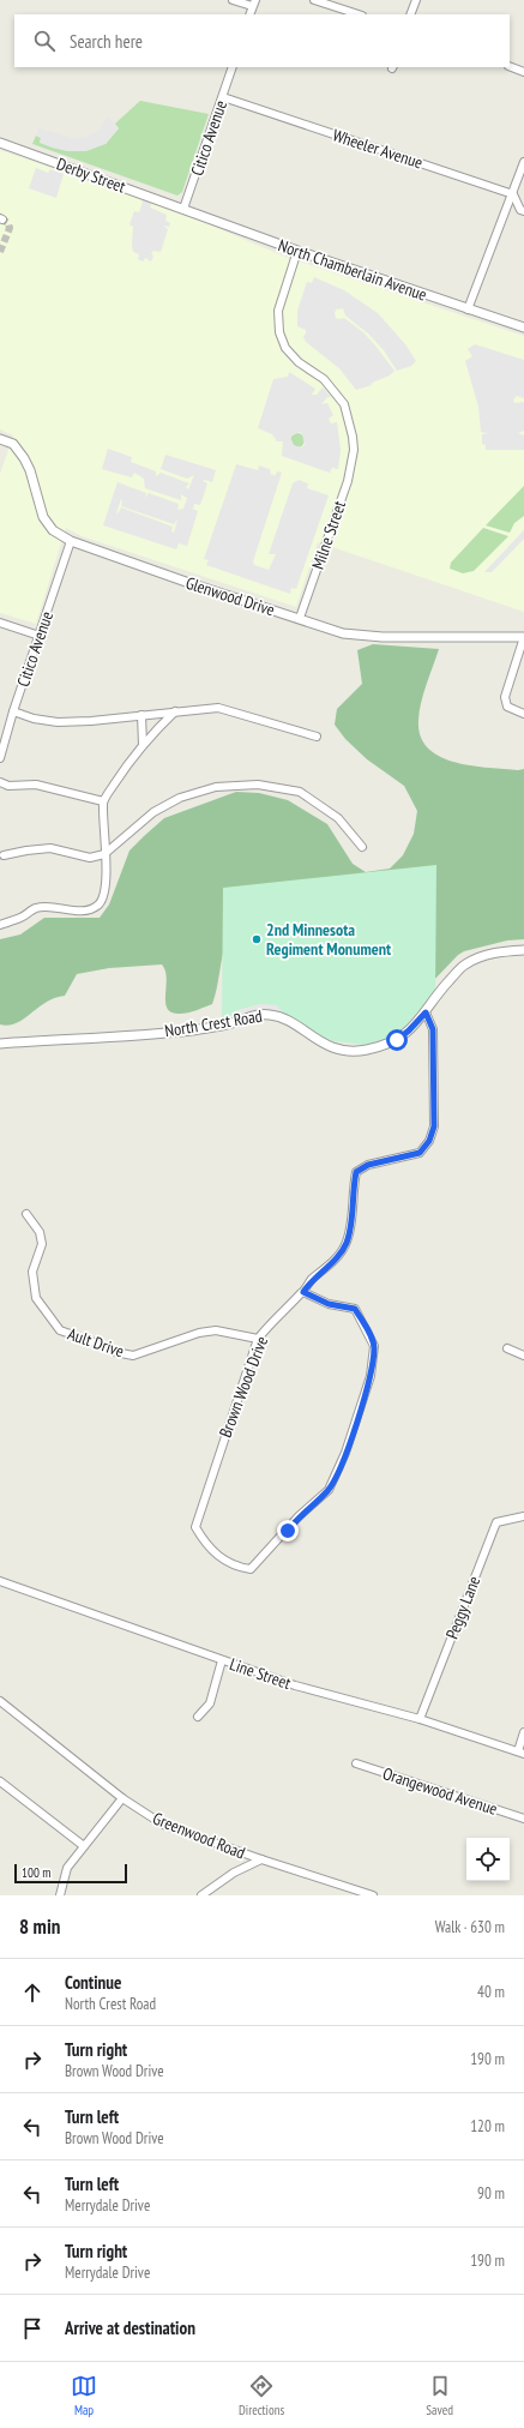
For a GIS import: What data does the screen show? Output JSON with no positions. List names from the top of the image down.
{
  "streets": {
    "street": [
      "Citico Avenue",
      "Wheeler Avenue",
      "Derby Street",
      "North Chamberlain Avenue",
      "Milne Street",
      "Glenwood Drive",
      "North Crest Road",
      "Ault Drive",
      "Brown Wood Drive",
      "Peggy Lane",
      "Line Street",
      "Orangewood Avenue",
      "Greenwood Road"
    ]
  },
  "crossings": [
    ["Citico Avenue", "Wheeler Avenue"],
    ["Citico Avenue", "Derby Street"],
    ["Citico Avenue", "North Chamberlain Avenue"],
    ["Citico Avenue", "Glenwood Drive"],
    ["Derby Street", "North Chamberlain Avenue"],
    ["North Chamberlain Avenue", "Milne Street"],
    ["Milne Street", "Glenwood Drive"],
    ["North Crest Road", "Brown Wood Drive"],
    ["Ault Drive", "Brown Wood Drive"],
    ["Peggy Lane", "Line Street"]
  ],
  "places": ["2nd Minnesota Regiment Monument"],
  "scale_bar": "100 m",
  "page": {
    "search": "Search here",
    "scale": "100 m",
    "heading": ["8 min", "Walk · 630 m"],
    "list": [
      ["Continue", "North Crest Road", "40 m"],
      ["Turn right", "Brown Wood Drive", "190 m"],
      ["Turn left", "Brown Wood Drive", "120 m"],
      ["Turn left", "Merrydale Drive", "90 m"],
      ["Turn right", "Merrydale Drive", "190 m"],
      "Arrive at destination"
    ],
    "nav": ["Map", "Directions", "Saved"]
  }
}
